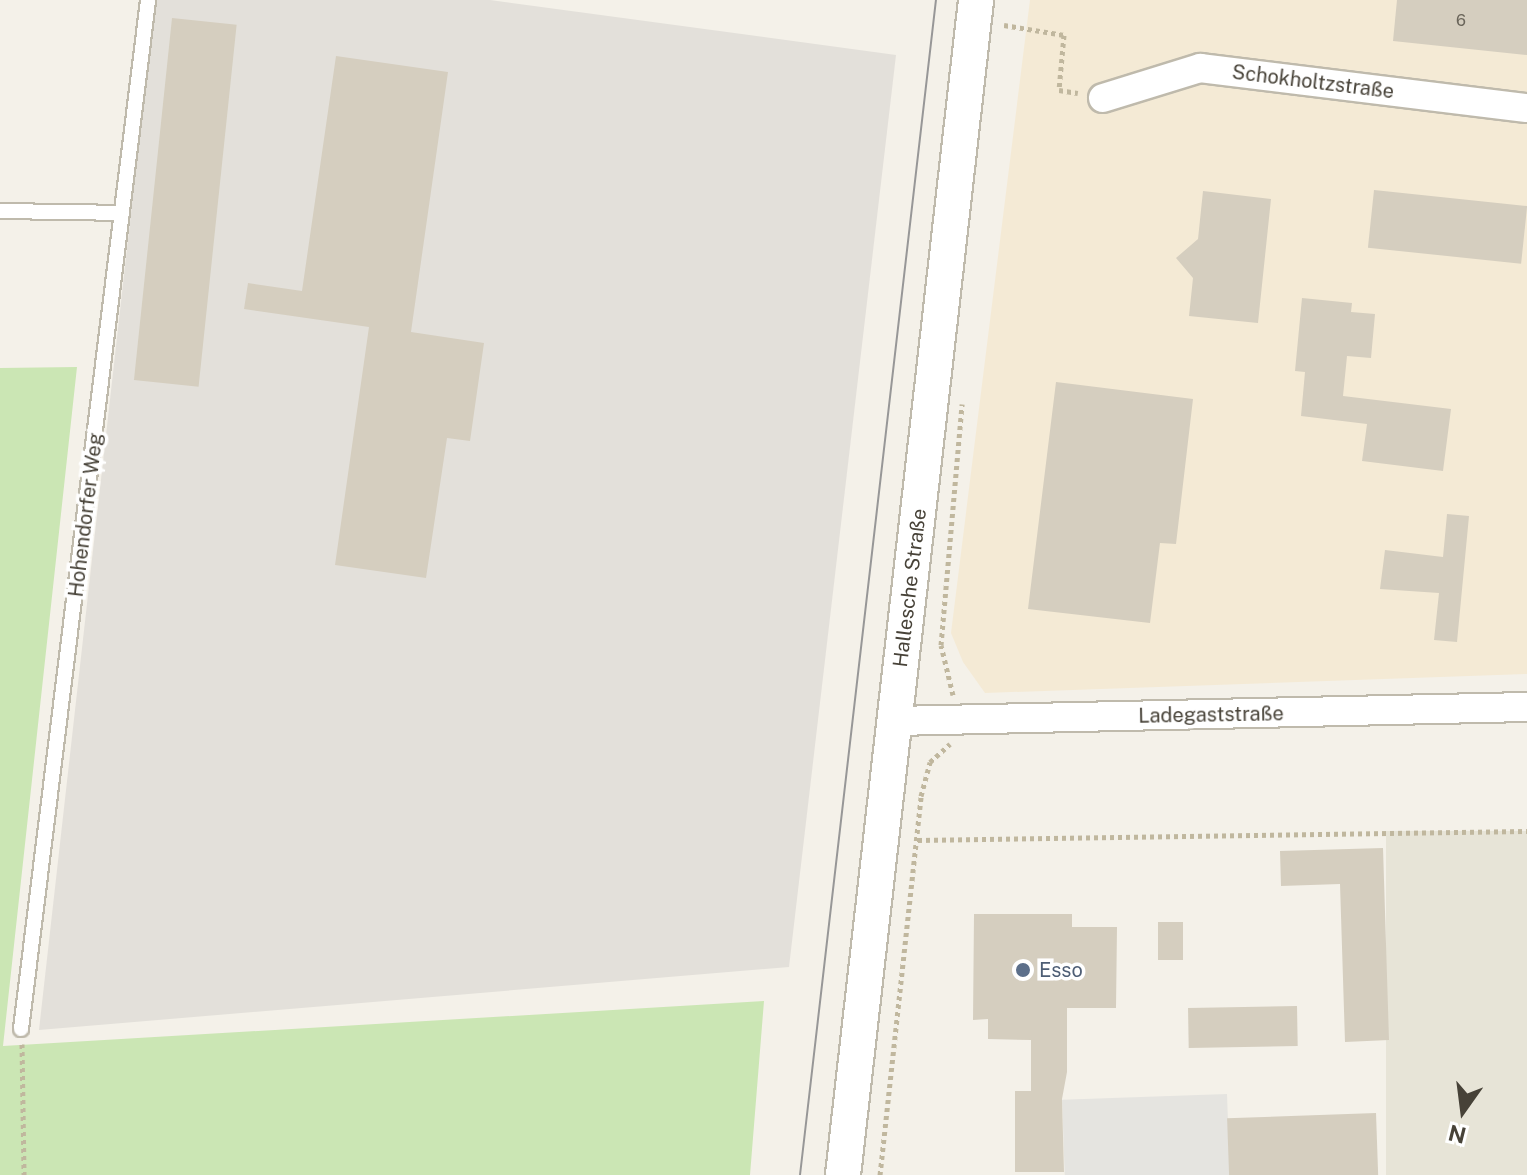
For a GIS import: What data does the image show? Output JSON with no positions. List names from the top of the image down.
{
  "streets": {
    "street": ["Schokholtzstraße", "Hallesche Straße", "Ladegaststraße"],
    "lane": ["Hohendorfer Weg"]
  },
  "crossings": [
    ["Hallesche Straße", "Ladegaststraße"]
  ],
  "places": ["Esso"],
  "house_numbers": ["6"],
  "north": "bottom"
}
